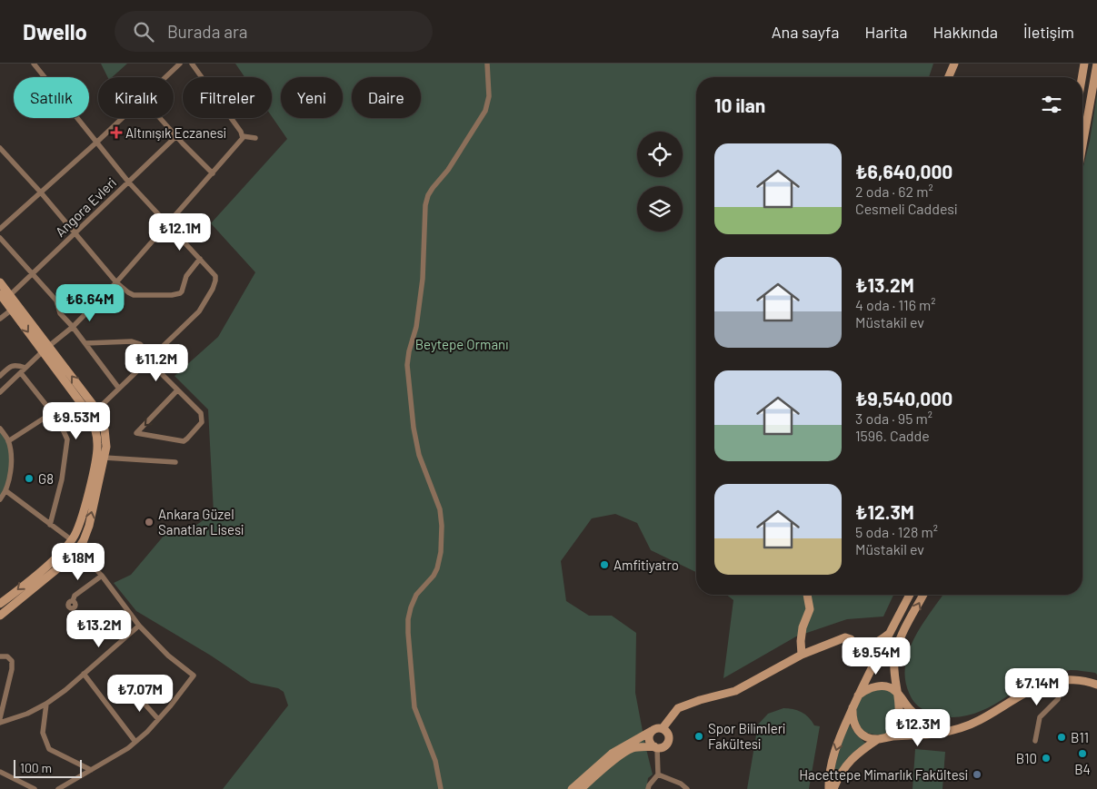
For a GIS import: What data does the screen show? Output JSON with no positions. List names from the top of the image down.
{
  "streets": {
    "street": ["Angora Evleri"]
  },
  "parks": ["Beytepe Ormanı"],
  "places": {
    "health": ["Altınışık Eczanesi"],
    "other": [
      "G8",
      "Ankara Güzel Sanatlar Lisesi",
      "Amfitiyatro",
      "Spor Bilimleri Fakültesi",
      "B11",
      "B4",
      "B10",
      "Hacettepe Mimarlık Fakültesi"
    ]
  },
  "scale_bar": "100 m",
  "page": {
    "header": "Dwello",
    "search": "Burada ara",
    "nav": [
      "Ana sayfa",
      "Harita",
      "Hakkında",
      "İletişim"
    ],
    "chip": [
      "Satılık",
      "Kiralık",
      "Filtreler",
      "Yeni",
      "Daire"
    ],
    "heading": "10 ilan",
    "list": [
      {
        "name": "₺6,640,000",
        "note": "2 oda · 62 m² · Cesmeli Caddesi"
      },
      {
        "name": "₺13.2M",
        "note": "4 oda · 116 m² · Müstakil ev"
      },
      {
        "name": "₺9,540,000",
        "note": "3 oda · 95 m² · 1596. Cadde"
      },
      {
        "name": "₺12.3M",
        "note": "5 oda · 128 m² · Müstakil ev"
      }
    ],
    "price": [
      "₺12.1M",
      "₺6.64M",
      "₺11.2M",
      "₺9.53M",
      "₺18M",
      "₺13.2M",
      "₺9.54M",
      "₺7.14M",
      "₺7.07M",
      "₺12.3M"
    ],
    "scale": "100 m"
  }
}
